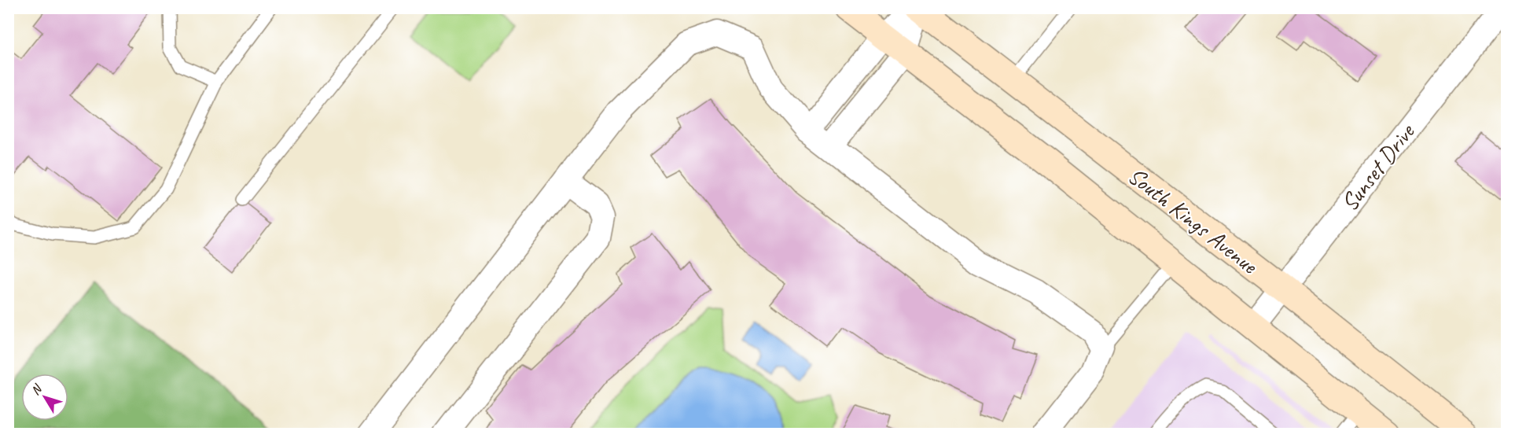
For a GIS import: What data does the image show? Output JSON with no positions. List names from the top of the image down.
{
  "streets": {
    "main road": ["South Kings Avenue"],
    "street": ["Sunset Drive"]
  },
  "crossings": [
    ["Sunset Drive", "South Kings Avenue"]
  ],
  "north": "top left"
}
